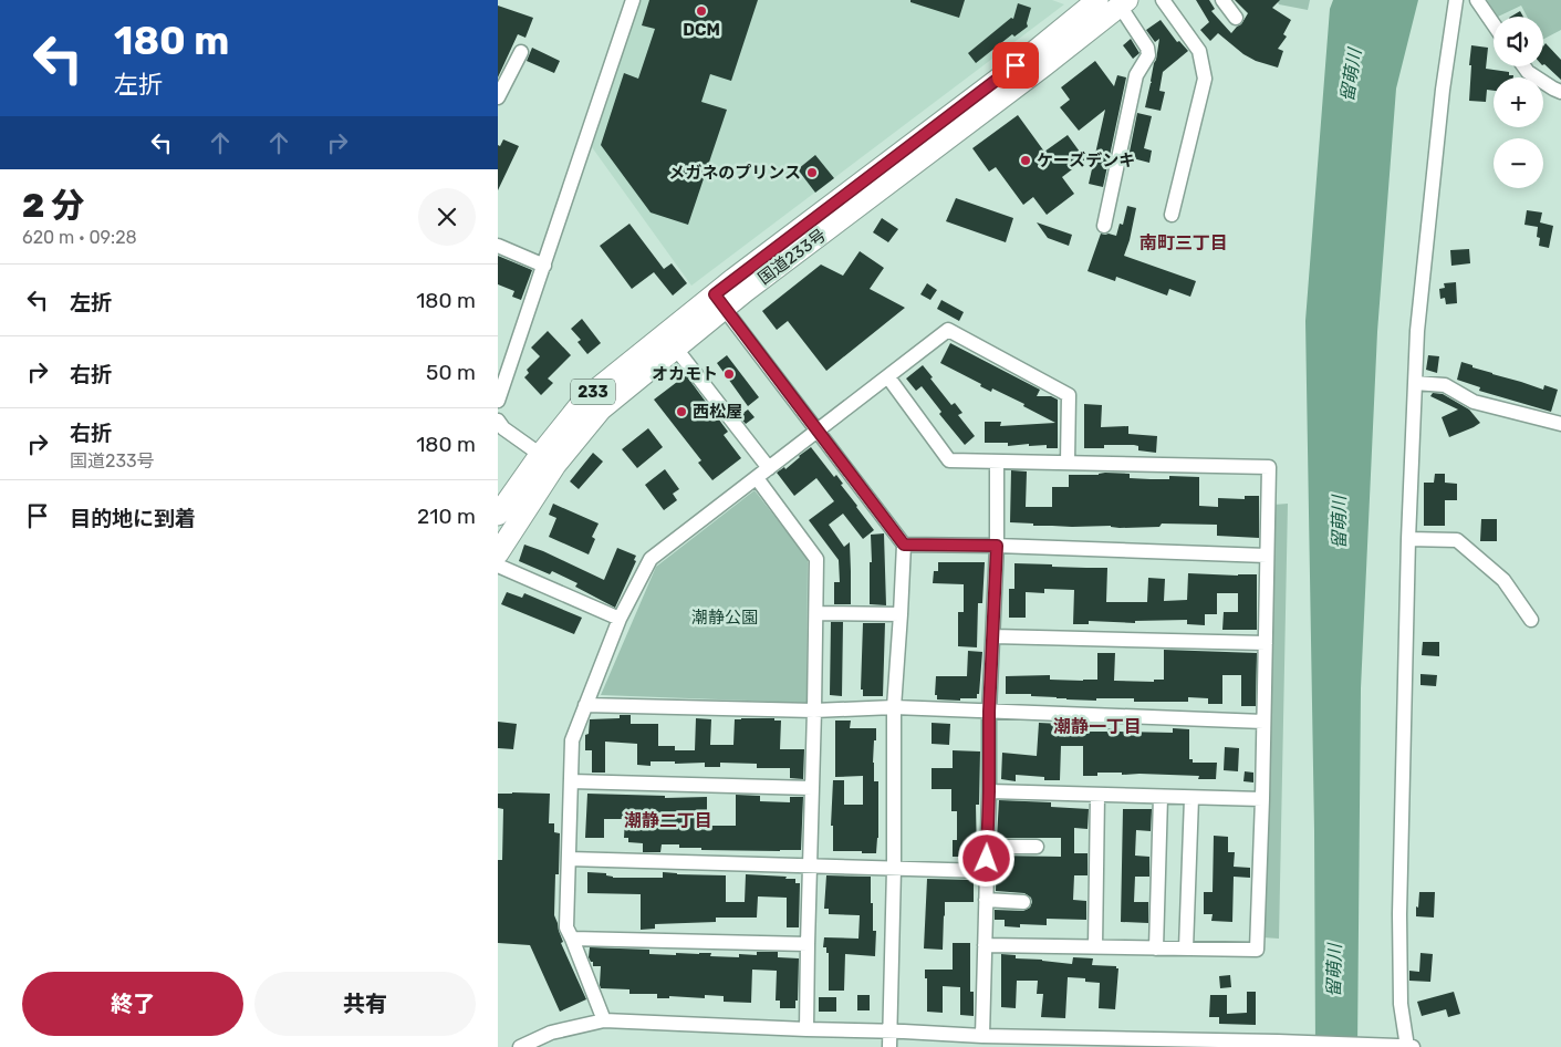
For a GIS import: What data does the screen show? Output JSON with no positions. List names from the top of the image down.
{
  "streets": {
    "highway": ["国道233号", "233"]
  },
  "districts": ["南町三丁目", "潮静一丁目", "潮静二丁目"],
  "water": ["留萌川"],
  "parks": ["潮静公園"],
  "places": [
    "DCM",
    "ケーズデンキ",
    "メガネのプリンス",
    "オカモト",
    "西松屋"
  ],
  "page": {
    "turn": ["180 m", "左折"],
    "map_buttons": ["+", "−"],
    "heading": ["2 分", "620 m · 09:28"],
    "list": [
      {
        "name": "左折",
        "value": "180 m"
      },
      {
        "name": "右折",
        "value": "50 m"
      },
      {
        "name": "右折",
        "note": "国道233号",
        "value": "180 m"
      },
      {
        "name": "目的地に到着",
        "value": "210 m"
      }
    ],
    "buttons": ["終了", "共有"]
  }
}
